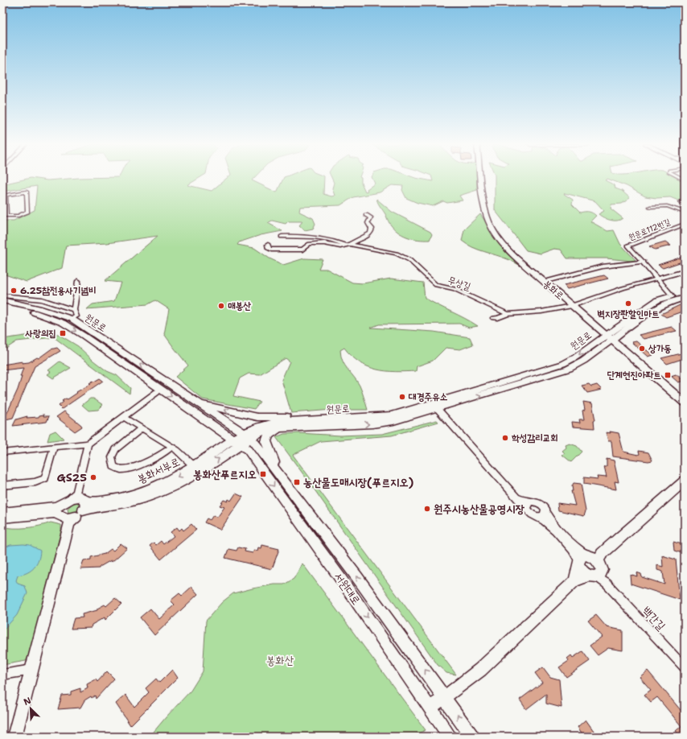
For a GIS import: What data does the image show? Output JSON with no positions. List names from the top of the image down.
{
  "streets": {
    "street": [
      "원문로112번길",
      "무상길",
      "봉화로",
      "원문로",
      "봉화서부로",
      "서원대로",
      "백간길"
    ]
  },
  "crossings": [
    ["원문로112번길", "무상길"],
    ["원문로112번길", "원문로"],
    ["무상길", "봉화로"],
    ["봉화로", "원문로"],
    ["원문로", "봉화서부로"],
    ["원문로", "서원대로"],
    ["봉화서부로", "서원대로"]
  ],
  "parks": ["봉화산"],
  "places": {
    "other": [
      "6.25참전용사기념비",
      "벽지장판할인마트",
      "매봉산",
      "상가동",
      "대경주유소",
      "학성감리교회",
      "GS25",
      "원주시농산물공영시장"
    ],
    "transit": [
      "사랑의집",
      "단계현진아파트",
      "봉화산푸르지오",
      "농산물도매시장(푸르지오)"
    ]
  },
  "north": "top left"
}
